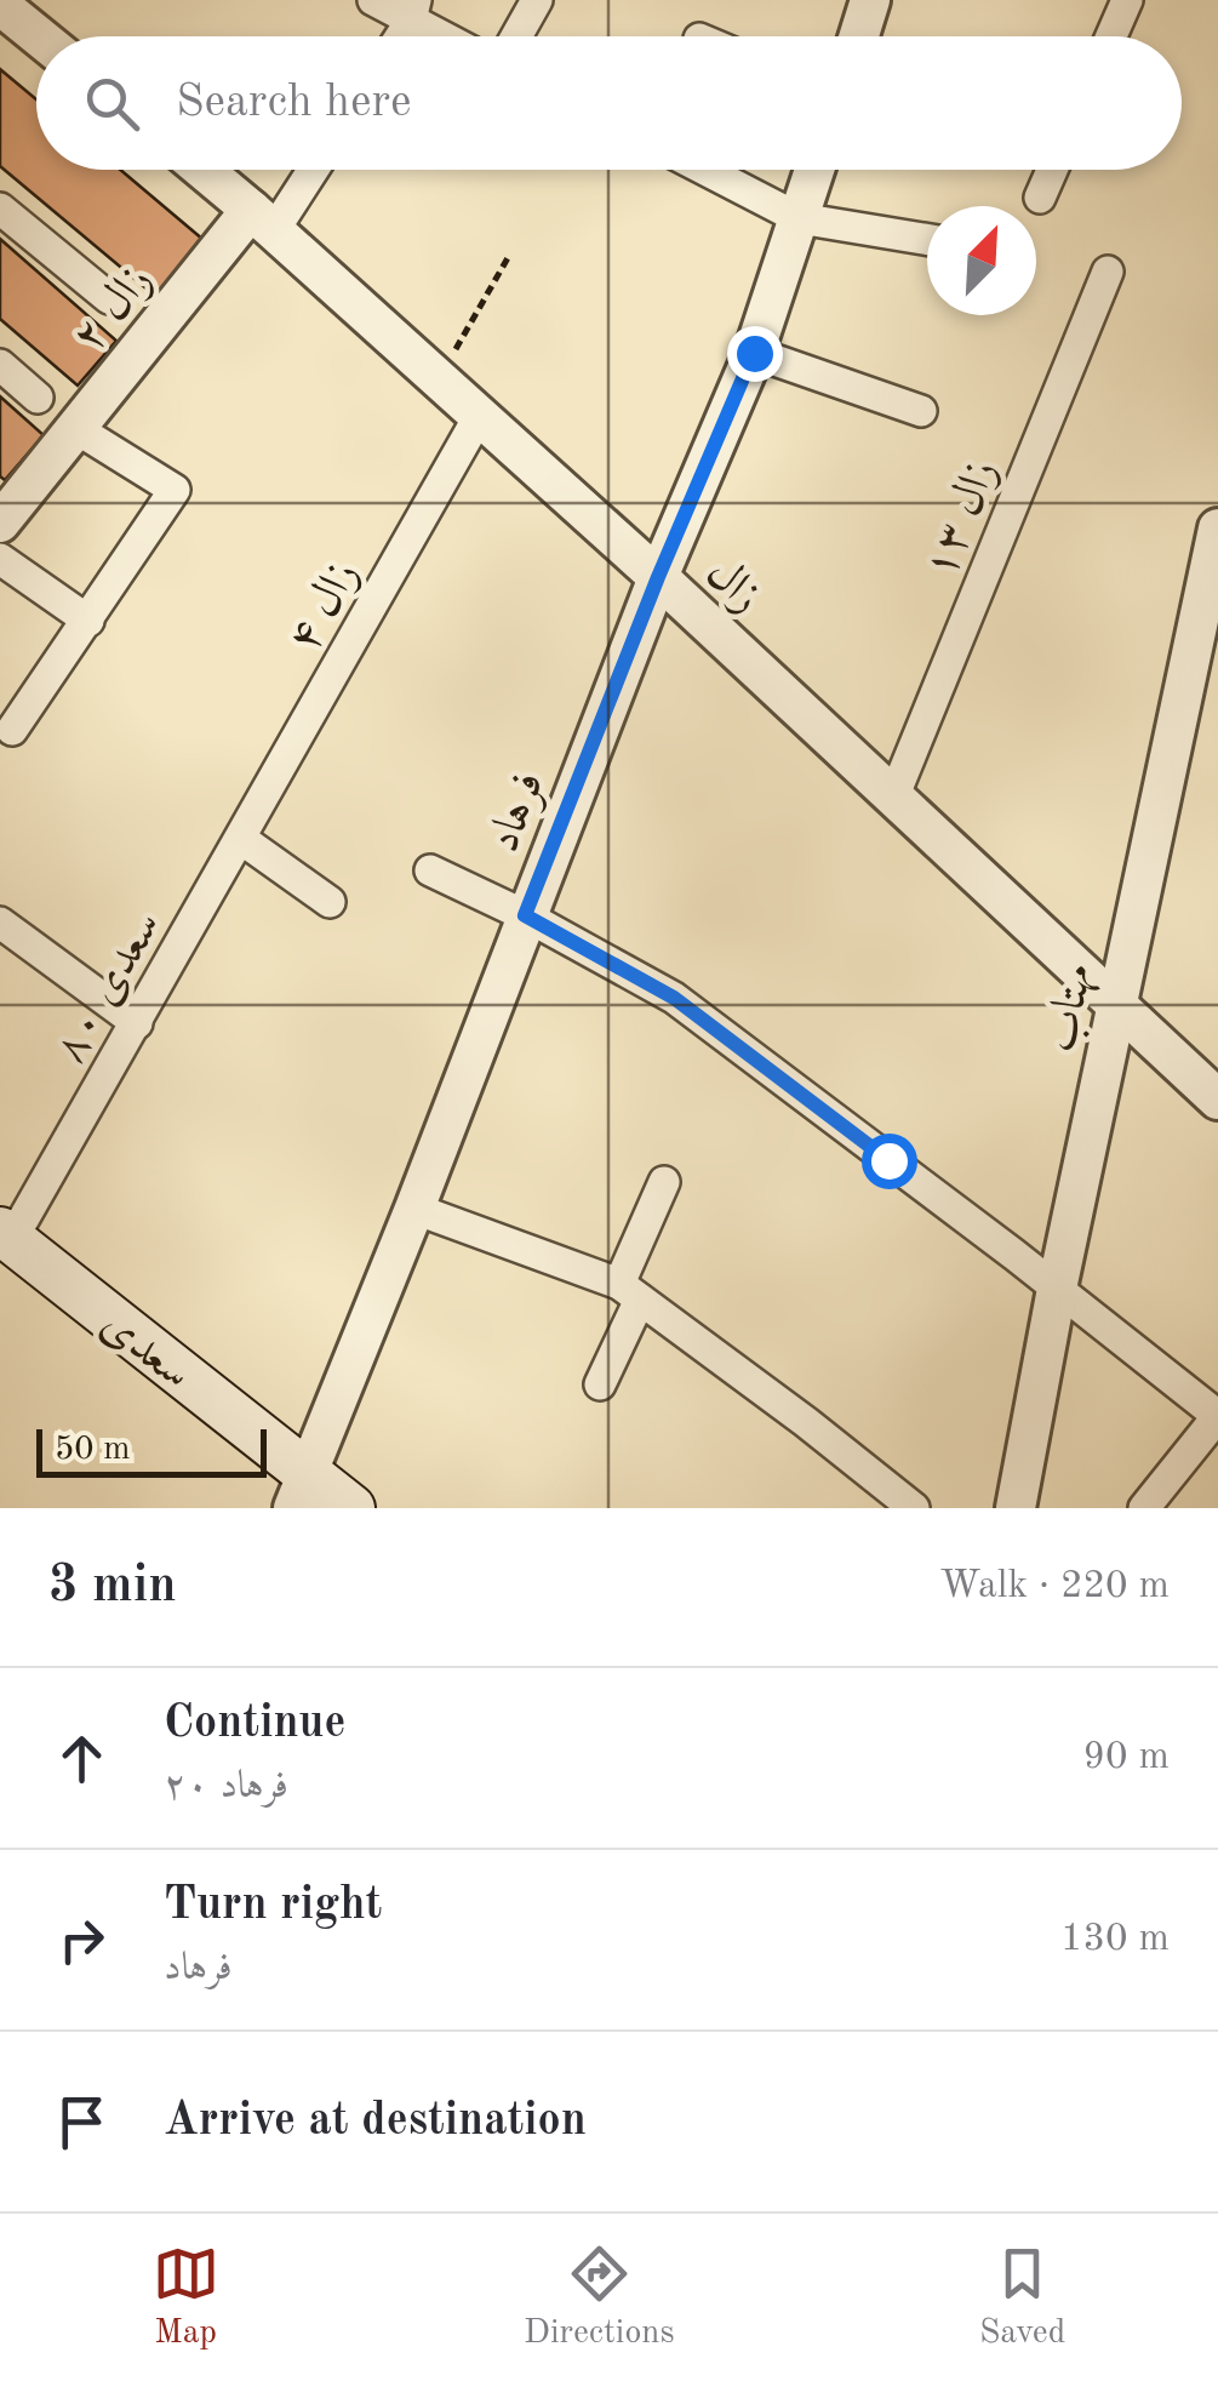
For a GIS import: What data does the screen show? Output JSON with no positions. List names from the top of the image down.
{
  "streets": {
    "main road": ["سعدی"],
    "street": [
      "زال ۲",
      "زال ۱۳",
      "زال",
      "زال ۴",
      "فرهاد",
      "سعدی ۸۰",
      "مهتاب"
    ]
  },
  "crossings": [
    ["زال ۲", "زال"],
    ["زال ۱۳", "زال"],
    ["زال", "زال ۴"],
    ["زال", "فرهاد"],
    ["زال", "مهتاب"],
    ["زال ۴", "سعدی ۸۰"],
    ["فرهاد", "سعدی"],
    ["سعدی ۸۰", "سعدی"]
  ],
  "scale_bar": "50 m",
  "north": "top right",
  "page": {
    "search": "Search here",
    "scale": "50 m",
    "heading": ["3 min", "Walk · 220 m"],
    "list": [
      ["Continue", "فرهاد ۲۰", "90 m"],
      ["Turn right", "فرهاد", "130 m"],
      "Arrive at destination"
    ],
    "nav": ["Map", "Directions", "Saved"]
  }
}
